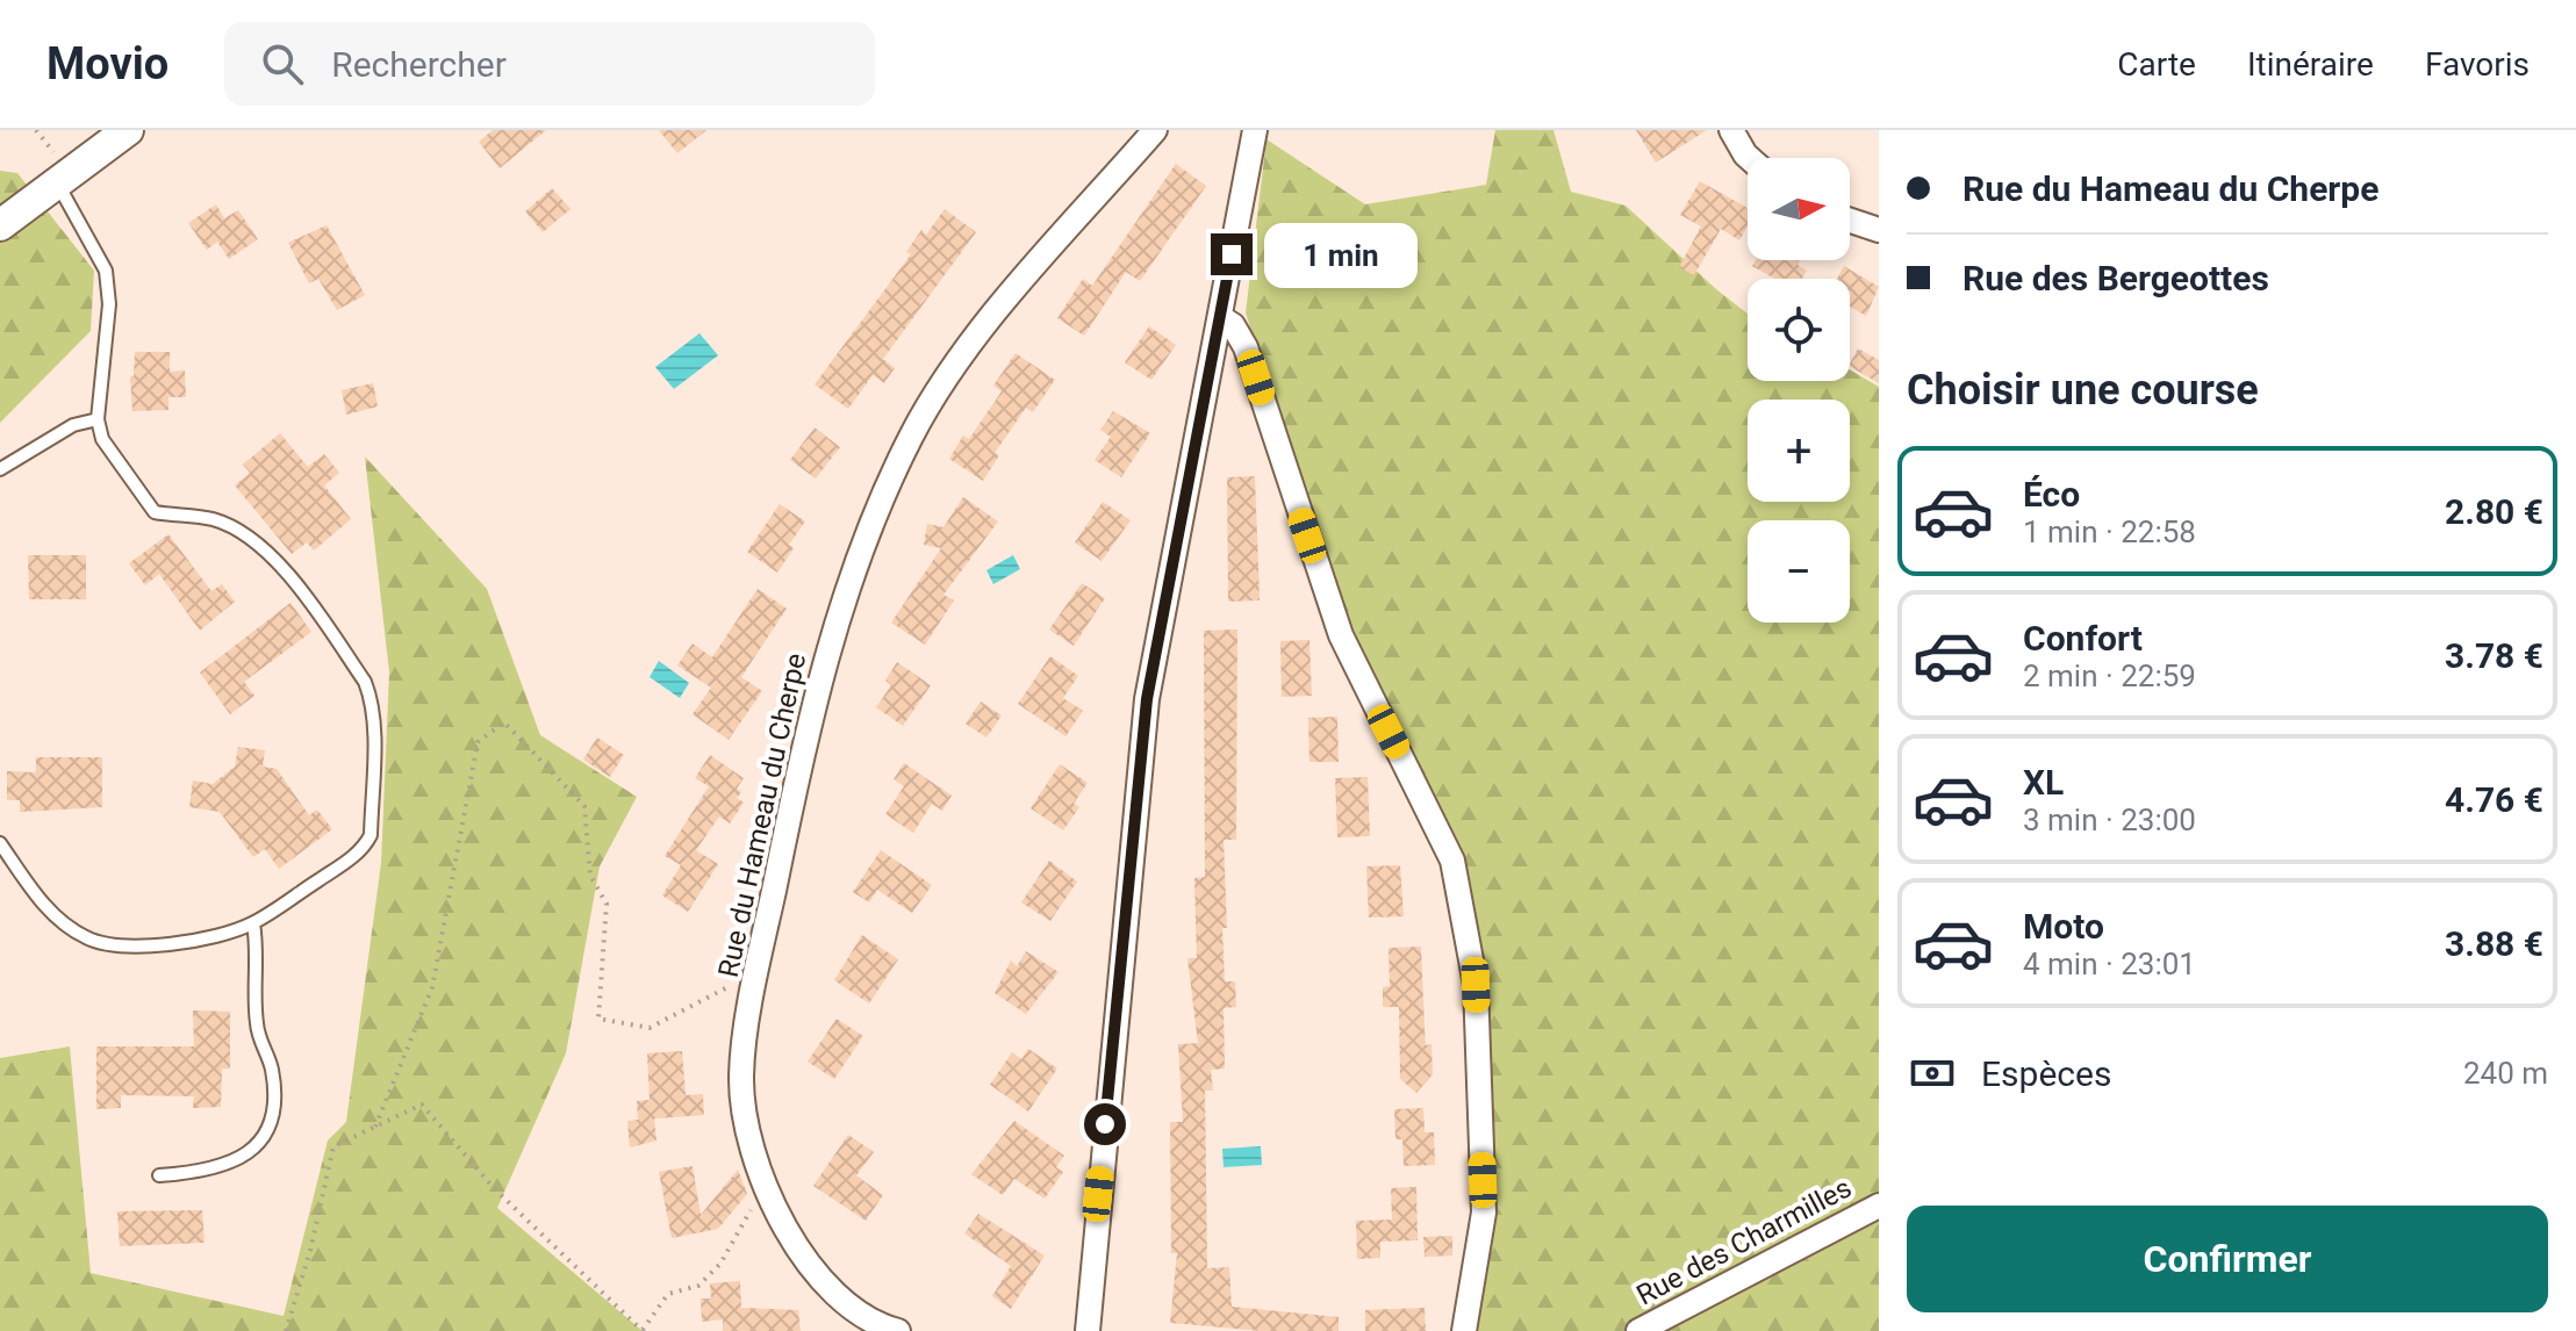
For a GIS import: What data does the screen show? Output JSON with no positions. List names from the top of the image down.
{
  "streets": {
    "street": ["Rue du Hameau du Cherpe", "Rue des Charmilles"]
  },
  "north": "right",
  "page": {
    "header": "Movio",
    "search": "Rechercher",
    "nav": ["Carte", "Itinéraire", "Favoris"],
    "banner": ["Rue du Hameau du Cherpe", "Rue des Bergeottes"],
    "map_buttons": ["+", "−"],
    "bubble": "1 min",
    "heading": "Choisir une course",
    "list": [
      {
        "name": "Éco",
        "note": "1 min · 22:58",
        "value": "2.80 €"
      },
      {
        "name": "Confort",
        "note": "2 min · 22:59",
        "value": "3.78 €"
      },
      {
        "name": "XL",
        "note": "3 min · 23:00",
        "value": "4.76 €"
      },
      {
        "name": "Moto",
        "note": "4 min · 23:01",
        "value": "3.88 €"
      }
    ],
    "pay": ["Espèces", "240 m"],
    "buttons": "Confirmer"
  }
}
